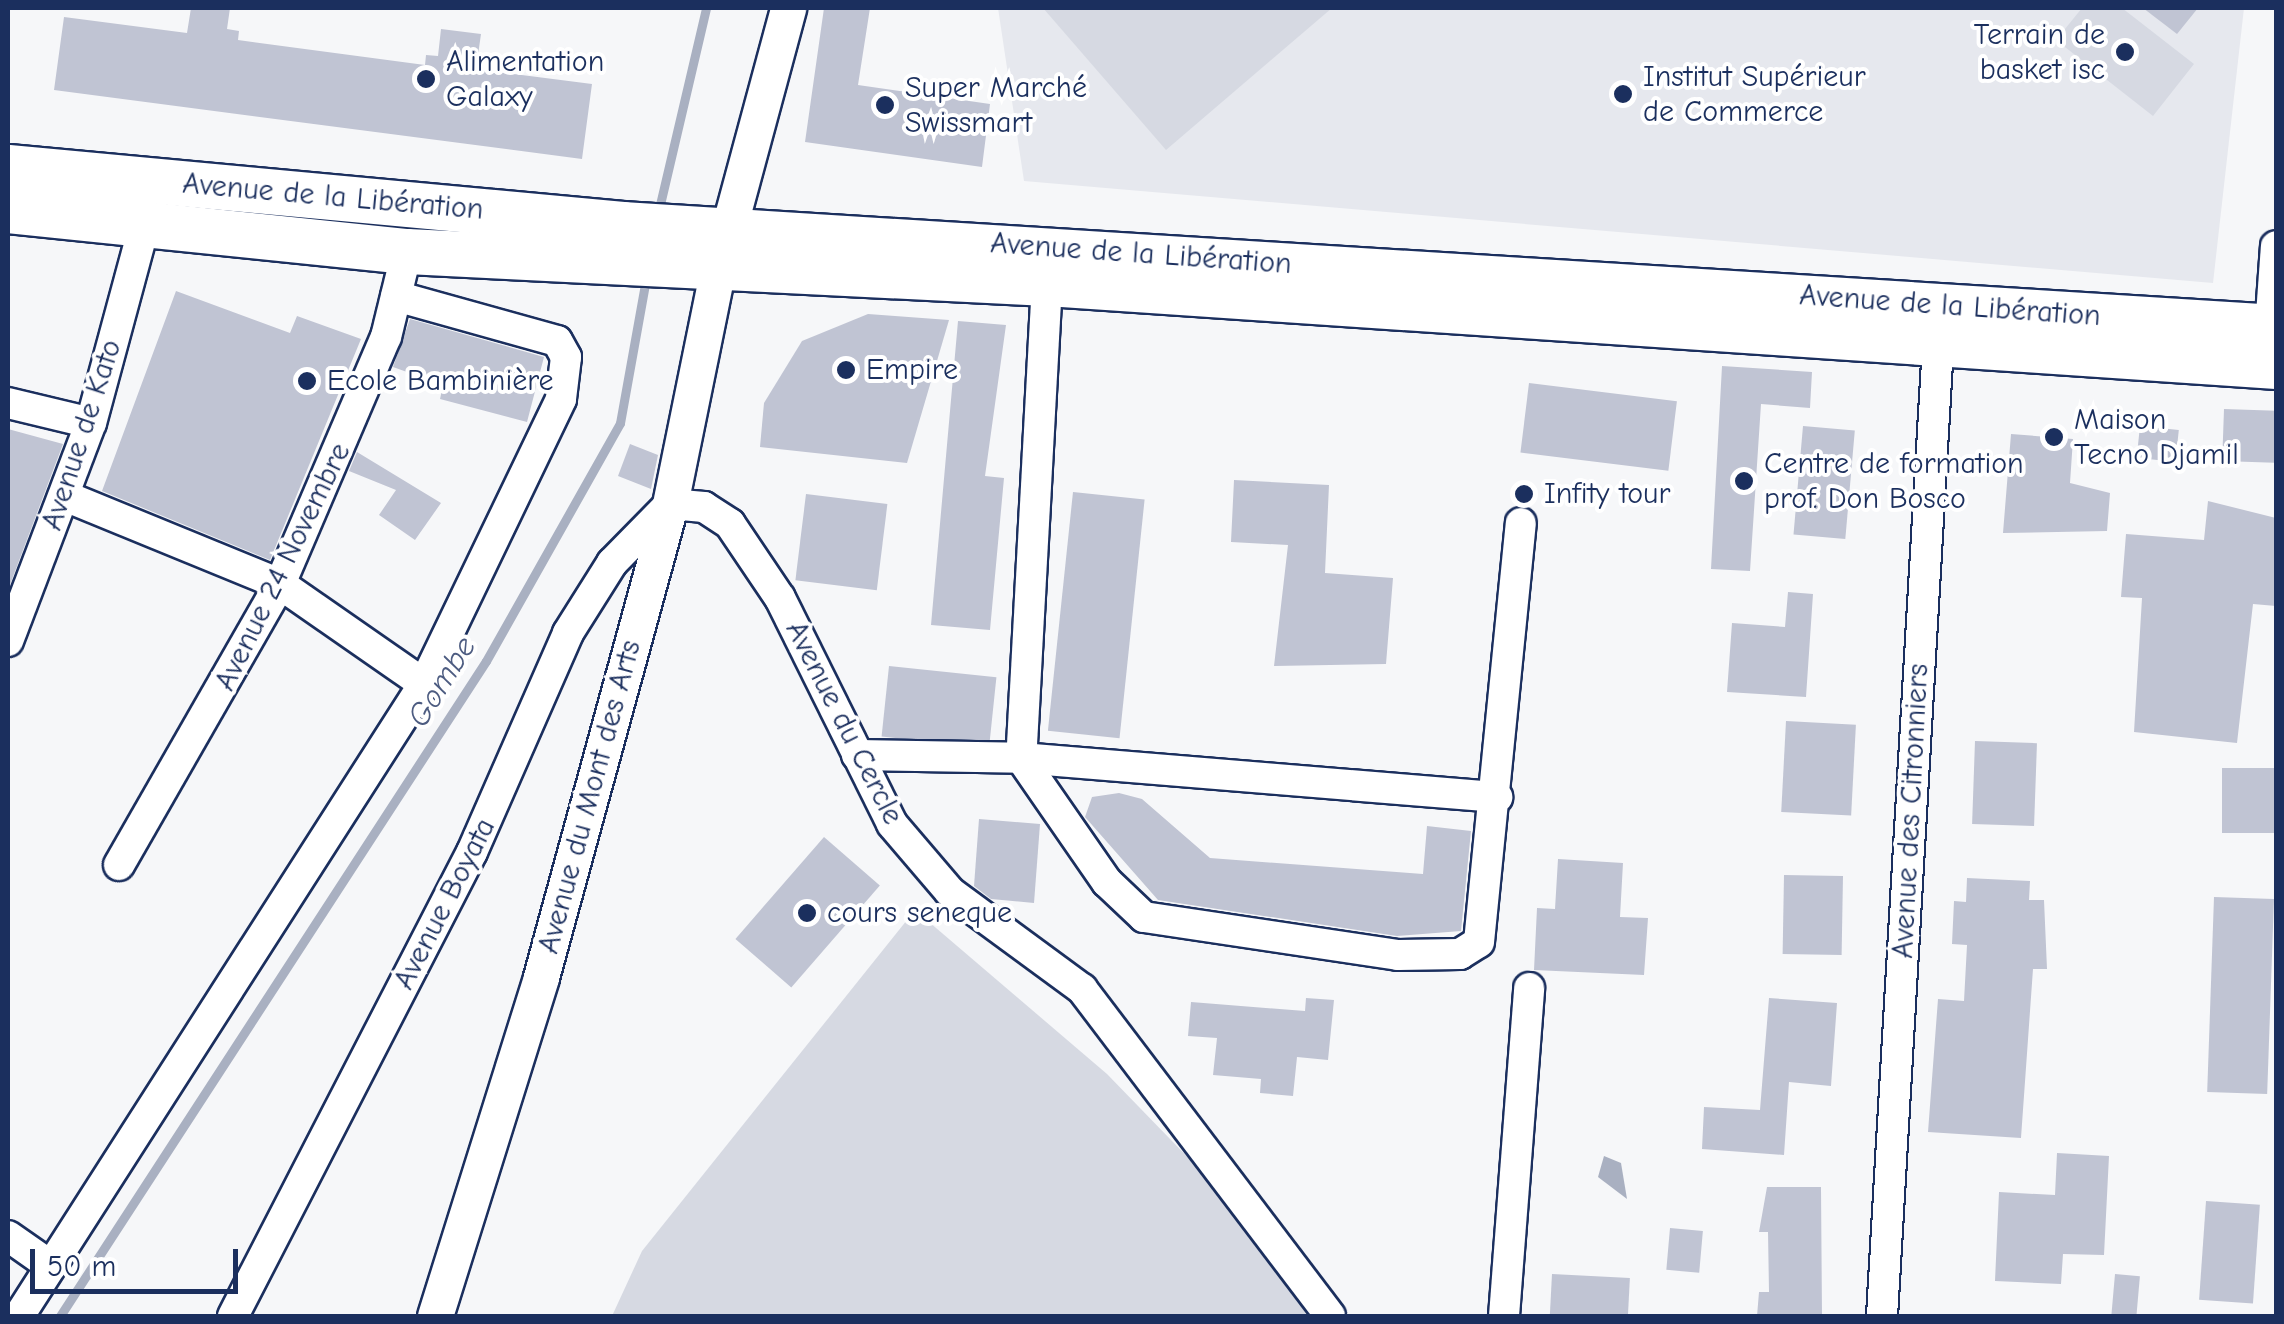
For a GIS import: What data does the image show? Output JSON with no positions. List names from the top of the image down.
{
  "streets": {
    "main road": ["Avenue de la Libération"],
    "street": [
      "Avenue de Kato",
      "Avenue 24 Novembre",
      "Avenue du Cercle",
      "Avenue du Mont des Arts",
      "Avenue des Citronniers",
      "Avenue Boyata"
    ]
  },
  "crossings": [
    ["Avenue de la Libération", "Avenue de Kato"],
    ["Avenue de la Libération", "Avenue 24 Novembre"],
    ["Avenue de la Libération", "Avenue du Mont des Arts"],
    ["Avenue de la Libération", "Avenue des Citronniers"],
    ["Avenue du Cercle", "Avenue du Mont des Arts"],
    ["Avenue du Cercle", "Avenue Boyata"],
    ["Avenue du Mont des Arts", "Avenue Boyata"]
  ],
  "water": ["Gombe"],
  "places": [
    "Terrain de basket isc",
    "Alimentation Galaxy",
    "Institut Supérieur de Commerce",
    "Super Marché Swissmart",
    "Empire",
    "Ecole Bambinière",
    "Maison Tecno Djamil",
    "Centre de formation prof. Don Bosco",
    "Infity tour",
    "cours seneque"
  ],
  "scale_bar": "50 m"
}
